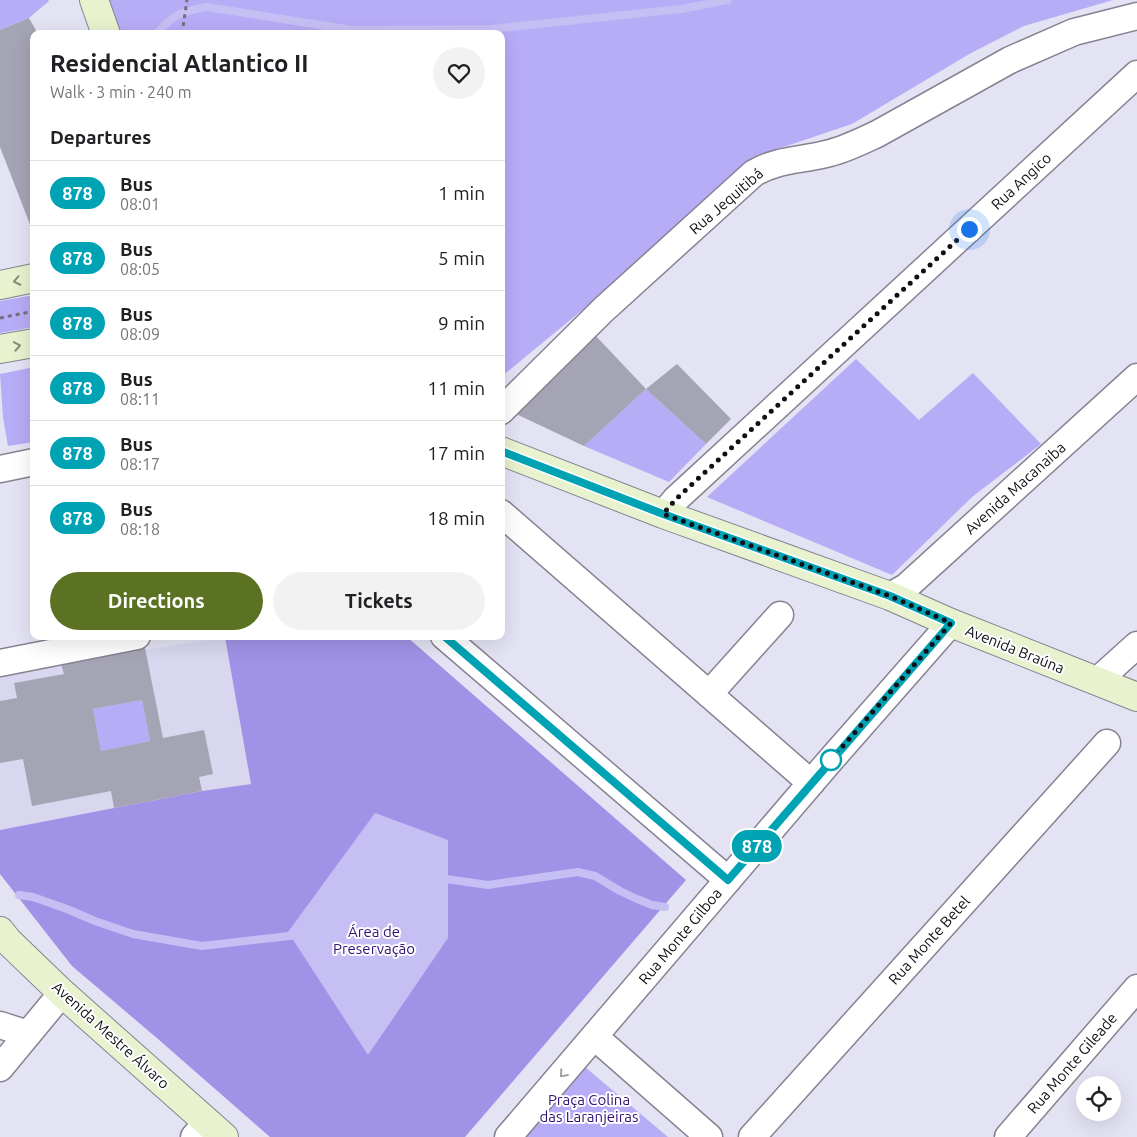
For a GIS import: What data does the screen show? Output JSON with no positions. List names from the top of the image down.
{
  "streets": {
    "street": [
      "Rua Angico",
      "Rua Jequitibá",
      "Avenida Macanaiba",
      "Avenida Braúna",
      "Rua Monte Gilboa",
      "Rua Monte Betel",
      "Avenida Mestre Álvaro",
      "Rua Monte Gileade"
    ]
  },
  "crossings": [
    ["Rua Angico", "Avenida Braúna"],
    ["Avenida Macanaiba", "Avenida Braúna"],
    ["Avenida Braúna", "Rua Monte Gilboa"]
  ],
  "parks": ["Área de Preservação", "Praça Colina das Laranjeiras"],
  "lines": ["bus line 878"],
  "page": {
    "on_map": "878",
    "heading": [
      ["Residencial Atlantico II", "Walk · 3 min · 240 m"],
      "Departures"
    ],
    "list": [
      {
        "mark": "878",
        "name": "Bus",
        "note": "08:01",
        "value": "1 min"
      },
      {
        "mark": "878",
        "name": "Bus",
        "note": "08:05",
        "value": "5 min"
      },
      {
        "mark": "878",
        "name": "Bus",
        "note": "08:09",
        "value": "9 min"
      },
      {
        "mark": "878",
        "name": "Bus",
        "note": "08:11",
        "value": "11 min"
      },
      {
        "mark": "878",
        "name": "Bus",
        "note": "08:17",
        "value": "17 min"
      },
      {
        "mark": "878",
        "name": "Bus",
        "note": "08:18",
        "value": "18 min"
      }
    ],
    "buttons": ["Directions", "Tickets"]
  }
}
